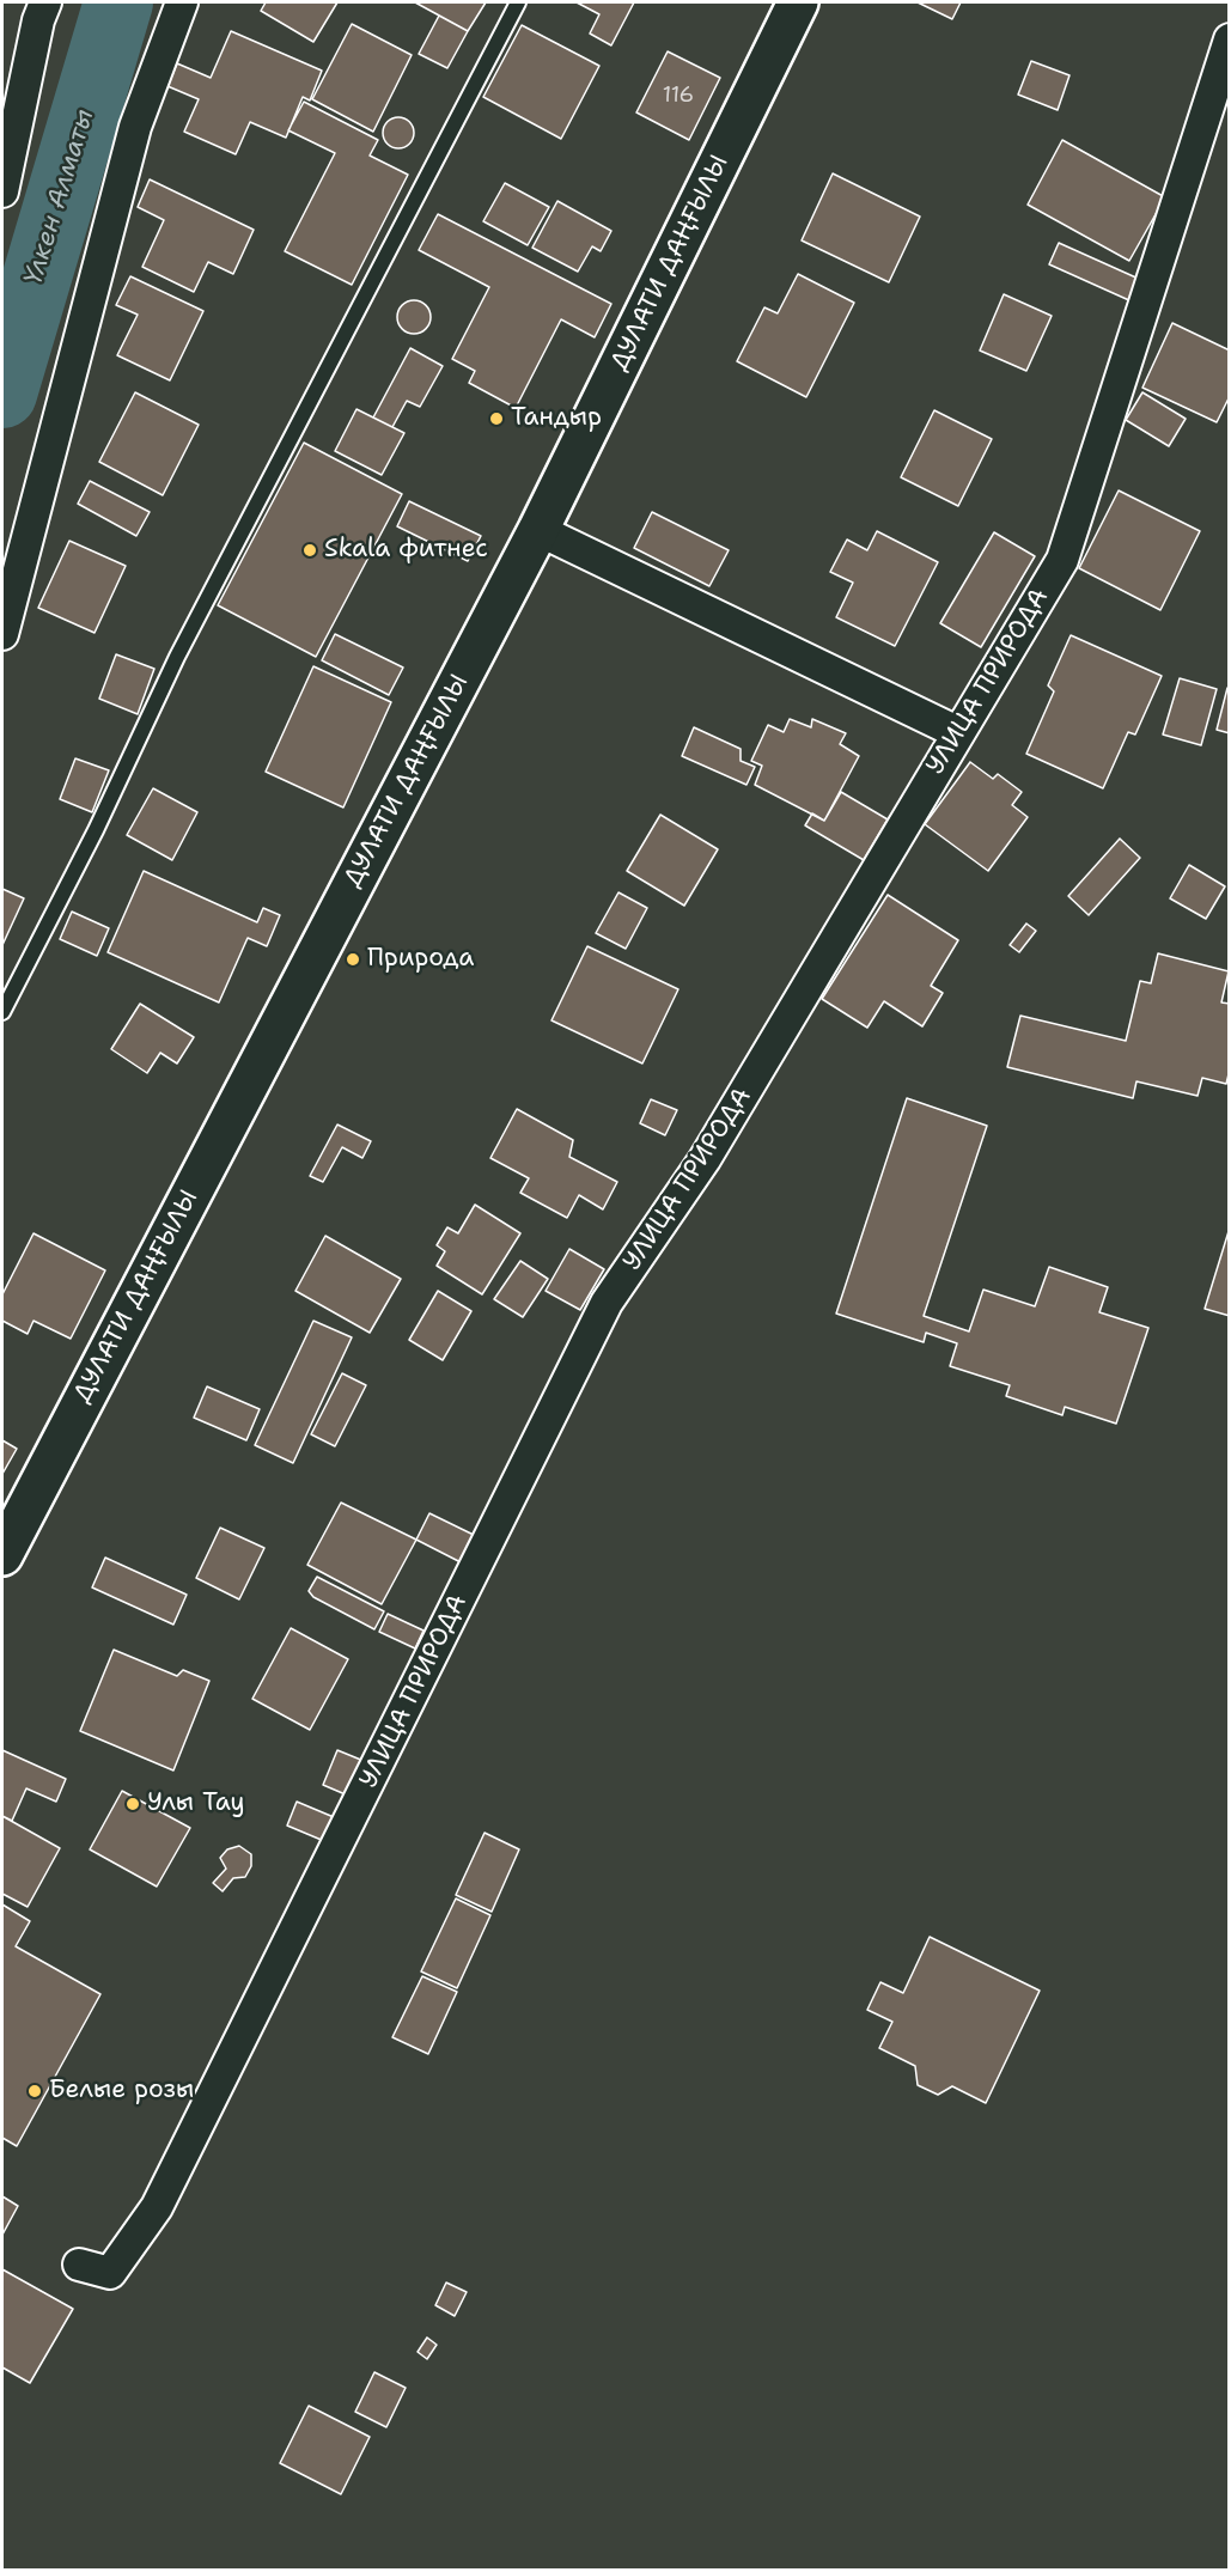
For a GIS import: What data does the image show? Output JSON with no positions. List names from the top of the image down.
{
  "streets": {
    "main road": ["ДУЛАТИ ДАҢҒЫЛЫ"],
    "street": ["УЛИЦА ПРИРОДА"]
  },
  "water": ["Үлкен Алматы"],
  "places": [
    "Тандыр",
    "Skala фитнес",
    "Природа",
    "Улы Тау",
    "Белые розы"
  ],
  "house_numbers": ["116"]
}
